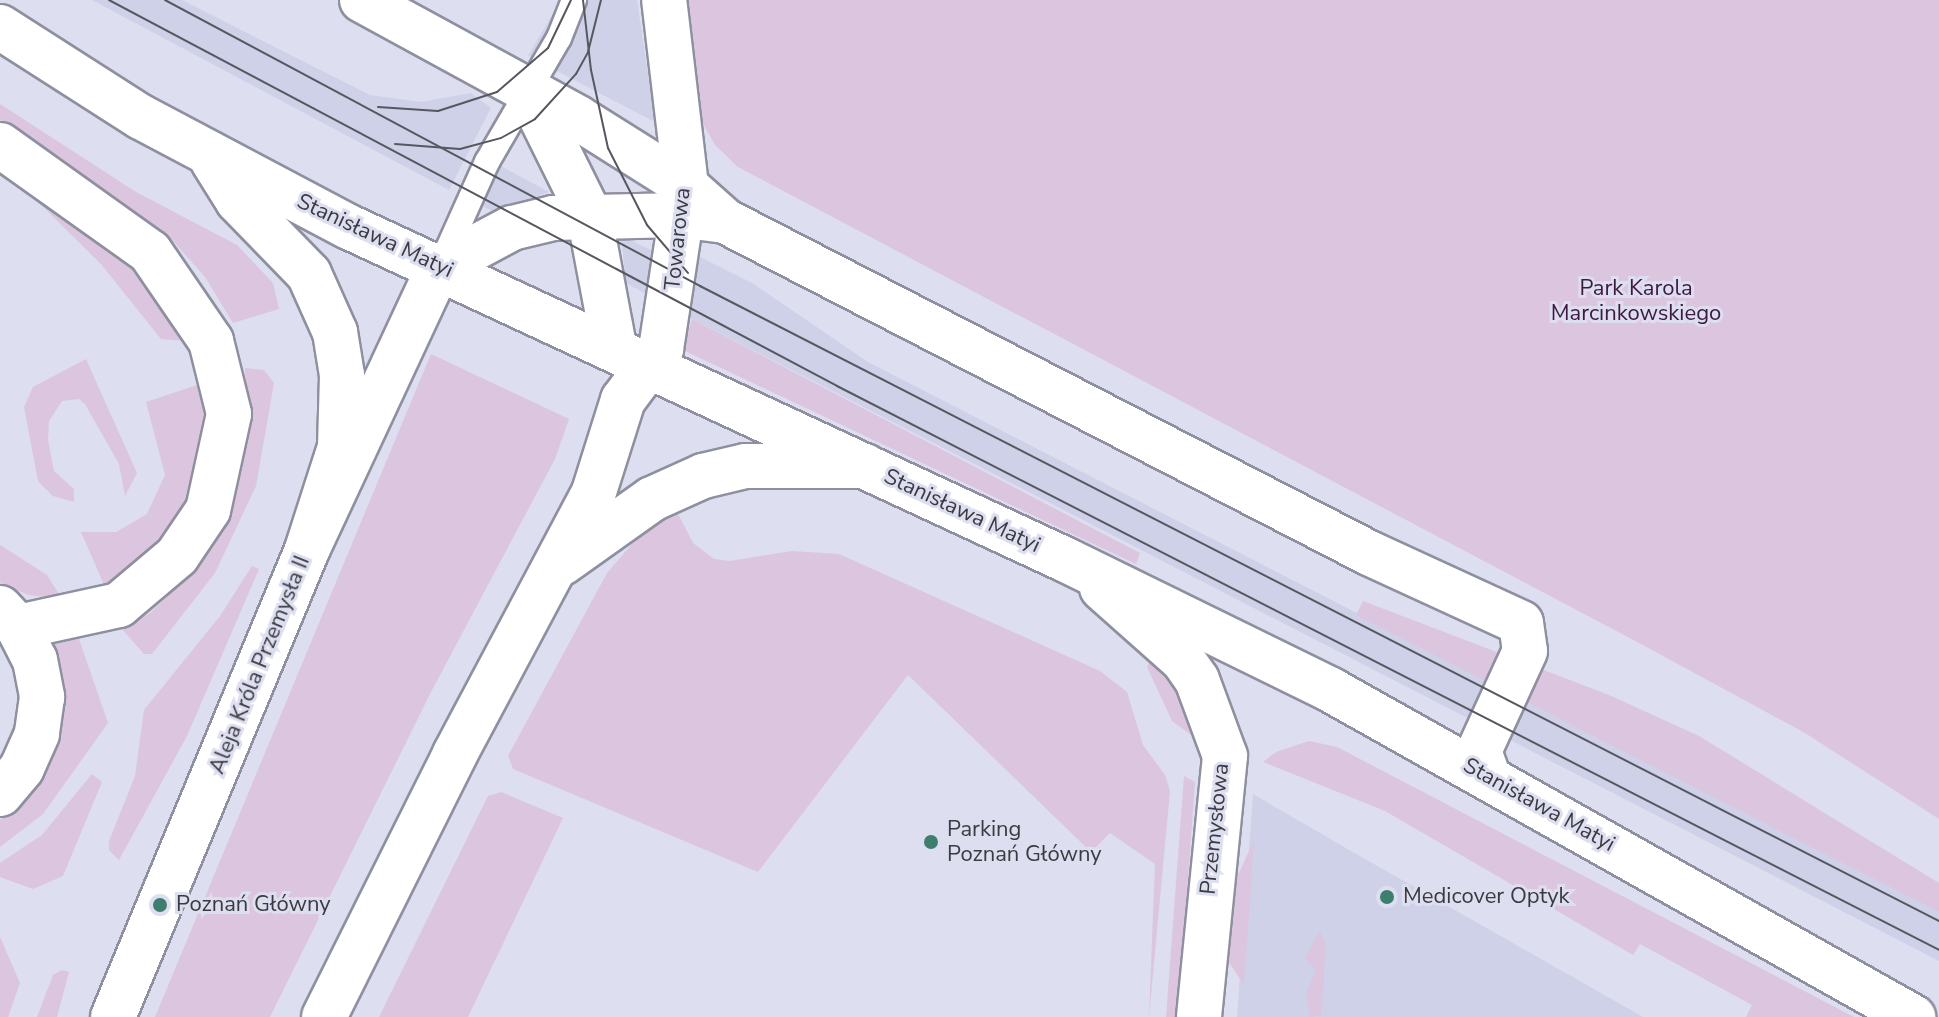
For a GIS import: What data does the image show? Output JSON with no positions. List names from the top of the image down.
{
  "streets": {
    "street": [
      "Stanisława Matyi",
      "Towarowa",
      "Aleja Króla Przemysła II",
      "Przemysłowa"
    ]
  },
  "crossings": [
    ["Stanisława Matyi", "Towarowa"],
    ["Stanisława Matyi", "Aleja Króla Przemysła II"],
    ["Stanisława Matyi", "Przemysłowa"]
  ],
  "parks": ["Park Karola Marcinkowskiego"],
  "places": ["Parking Poznań Główny", "Medicover Optyk", "Poznań Główny"]
}
